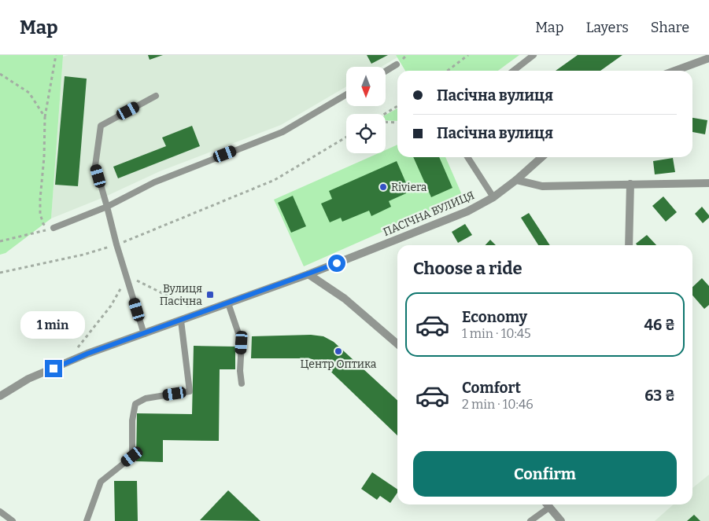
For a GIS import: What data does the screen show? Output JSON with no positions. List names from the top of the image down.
{
  "streets": {
    "street": ["ПАСІЧНА ВУЛИЦЯ"]
  },
  "places": {
    "other": ["Riviera", "Центр Оптика"],
    "transit": ["Вулиця Пасічна"]
  },
  "north": "bottom",
  "page": {
    "header": "Map",
    "nav": ["Map", "Layers", "Share"],
    "banner": ["Пасічна вулиця", "Пасічна вулиця"],
    "heading": "Choose a ride",
    "list": [
      {
        "name": "Economy",
        "note": "1 min · 10:45",
        "value": "46 ₴"
      },
      {
        "name": "Comfort",
        "note": "2 min · 10:46",
        "value": "63 ₴"
      }
    ],
    "bubble": "1 min",
    "buttons": "Confirm"
  }
}
